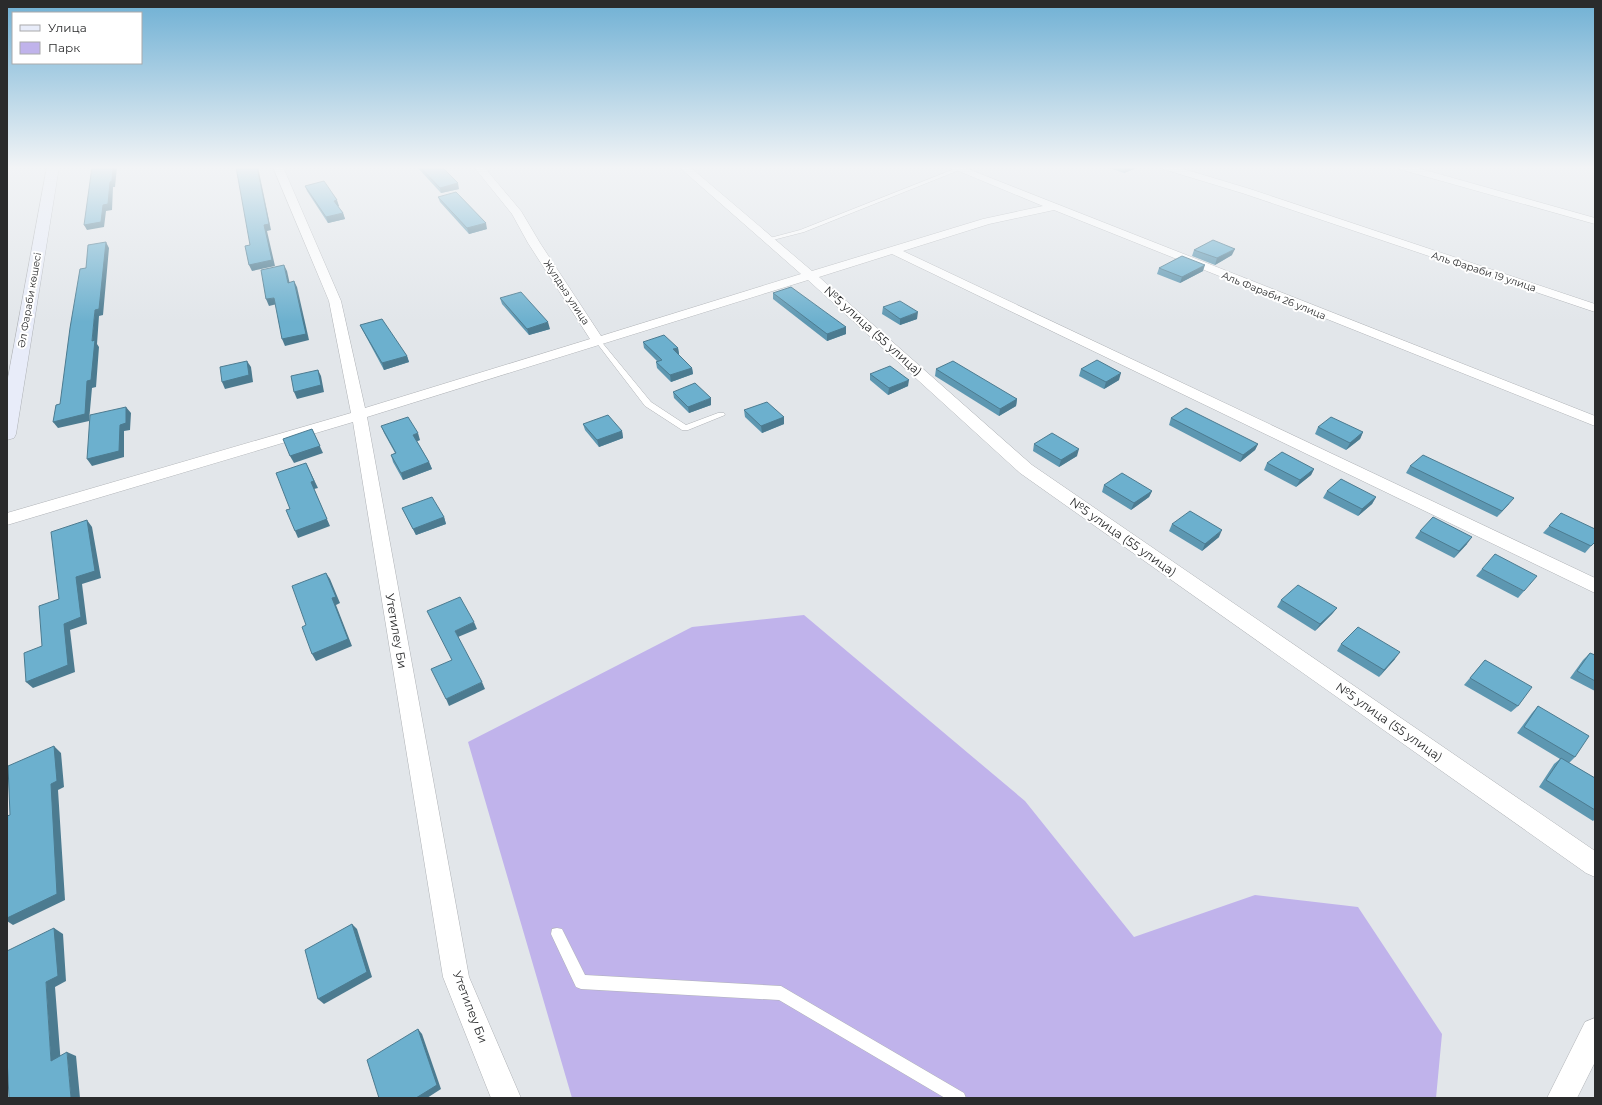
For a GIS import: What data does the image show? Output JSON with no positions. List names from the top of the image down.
{
  "streets": {
    "street": [
      "Аль Фараби 19 улица",
      "Жулдыз улица",
      "Аль Фараби 26 улица",
      "Әл Фараби көшесі",
      "№5 улица (55 улица)",
      "Утетилеу Би"
    ]
  },
  "legend": ["Улица", "Парк"]
}
